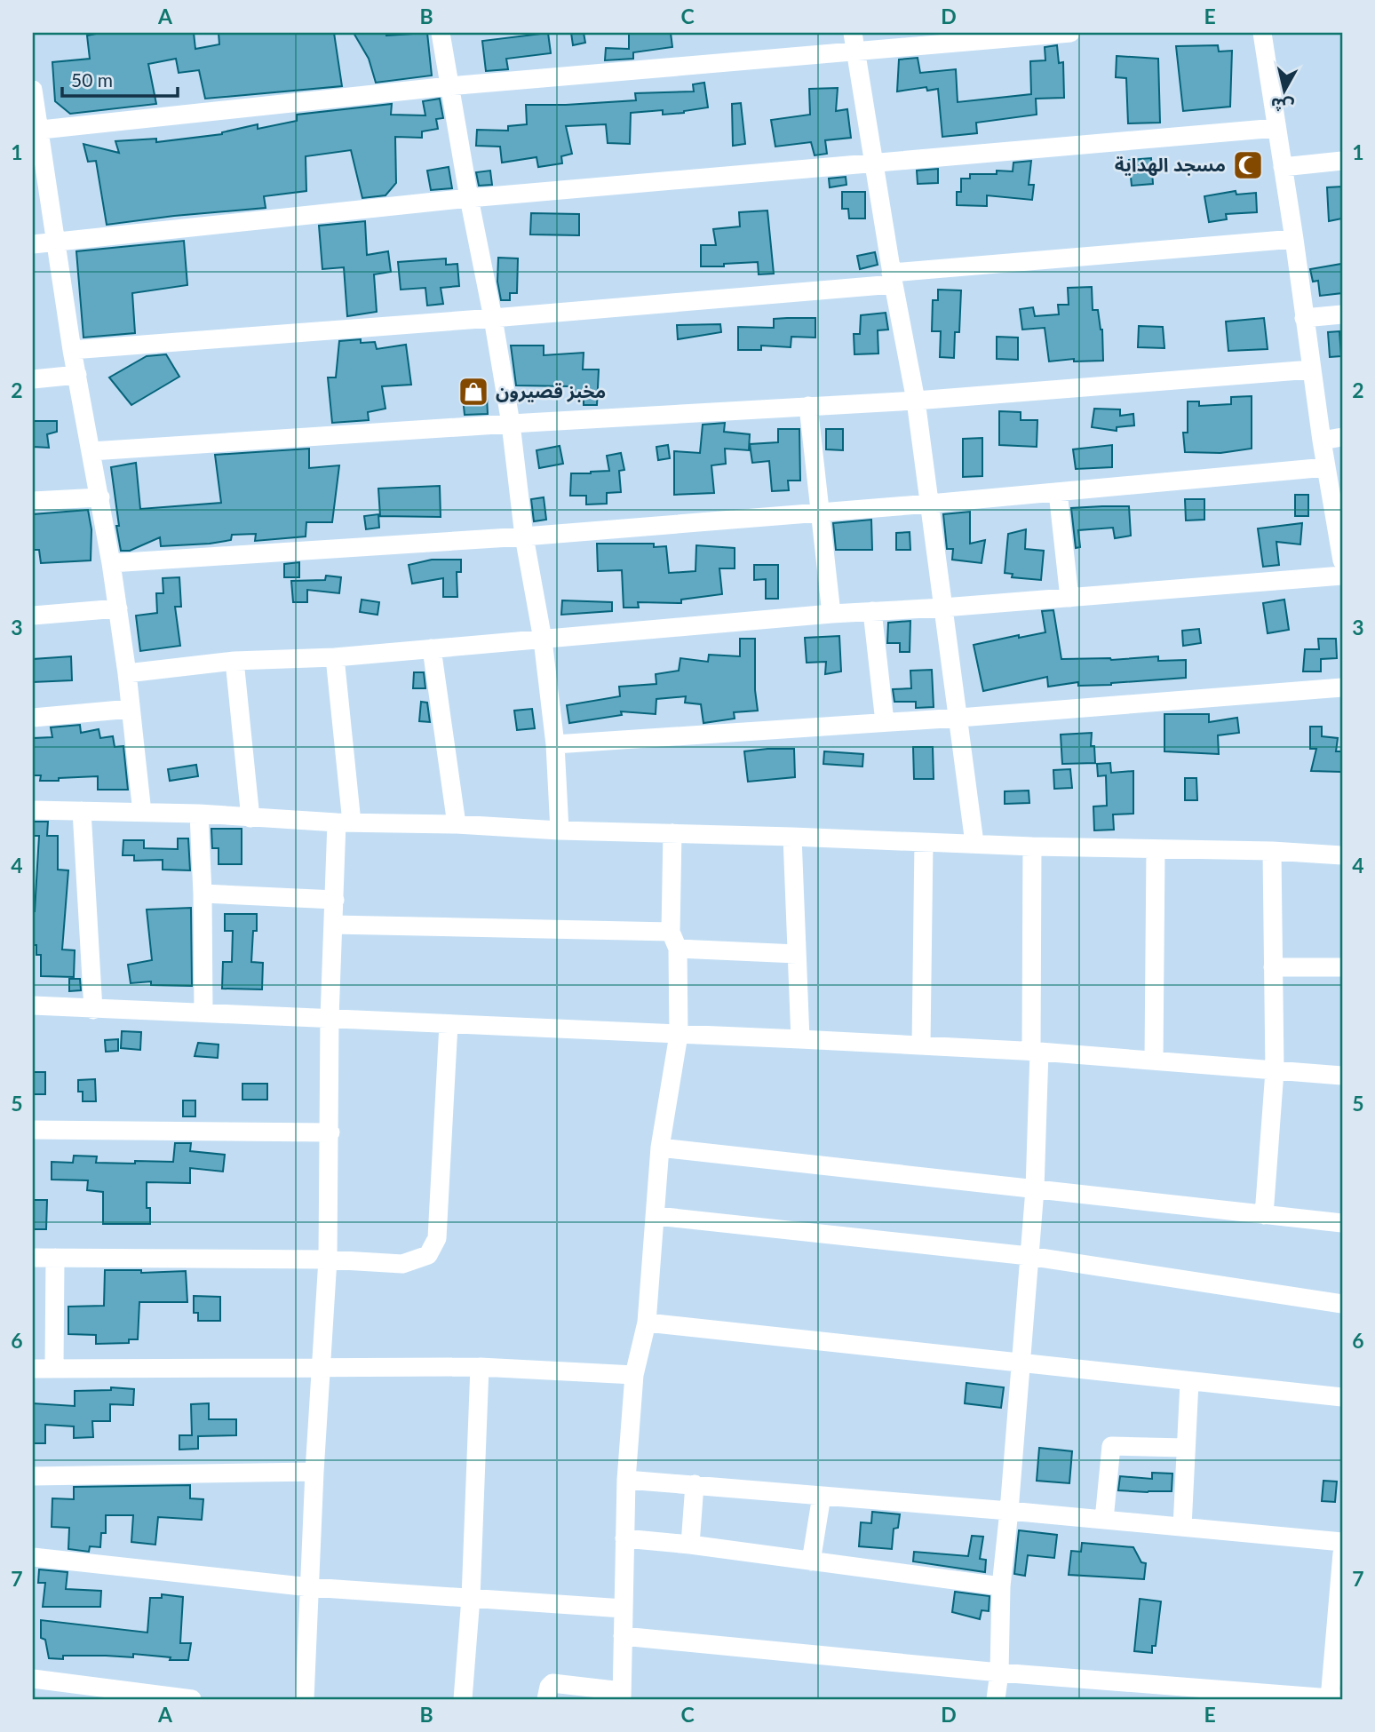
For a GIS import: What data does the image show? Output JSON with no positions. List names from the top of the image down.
{
  "places": {
    "mosque": ["مسجد الهداية"],
    "shop": ["مخبز قصيرون"]
  },
  "scale_bar": "50 m",
  "north": "bottom",
  "grid": {
    "columns": [
      "A",
      "B",
      "C",
      "D",
      "E"
    ],
    "rows": [
      "1",
      "2",
      "3",
      "4",
      "5",
      "6",
      "7"
    ]
  }
}
